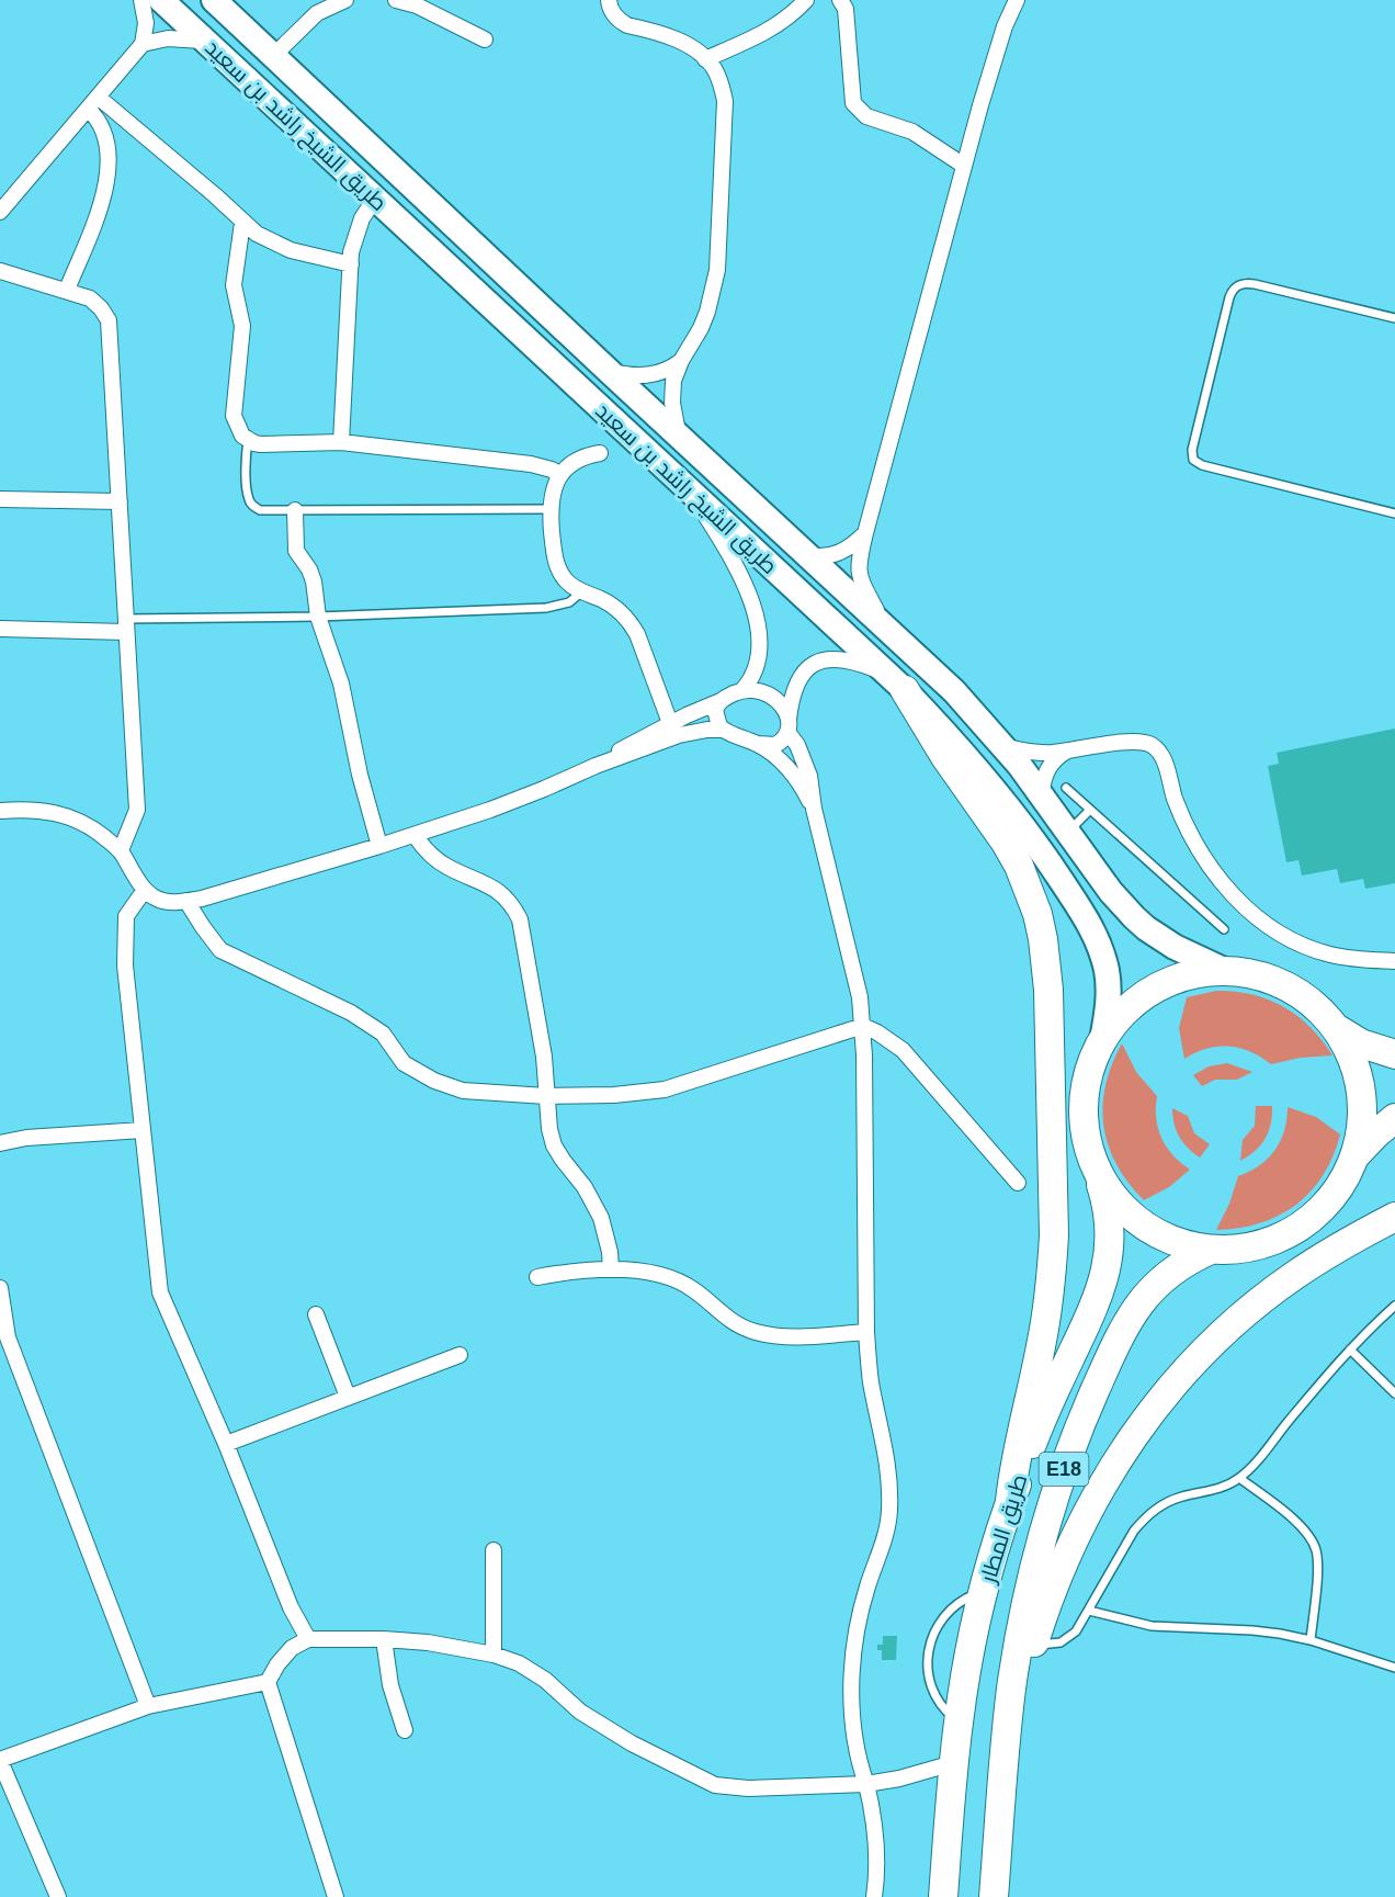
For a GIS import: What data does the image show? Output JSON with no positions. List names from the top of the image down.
{
  "streets": {
    "highway": ["E18", "طريق المطار"],
    "main road": ["طريق الشيخ راشد بن سعيد"]
  }
}
